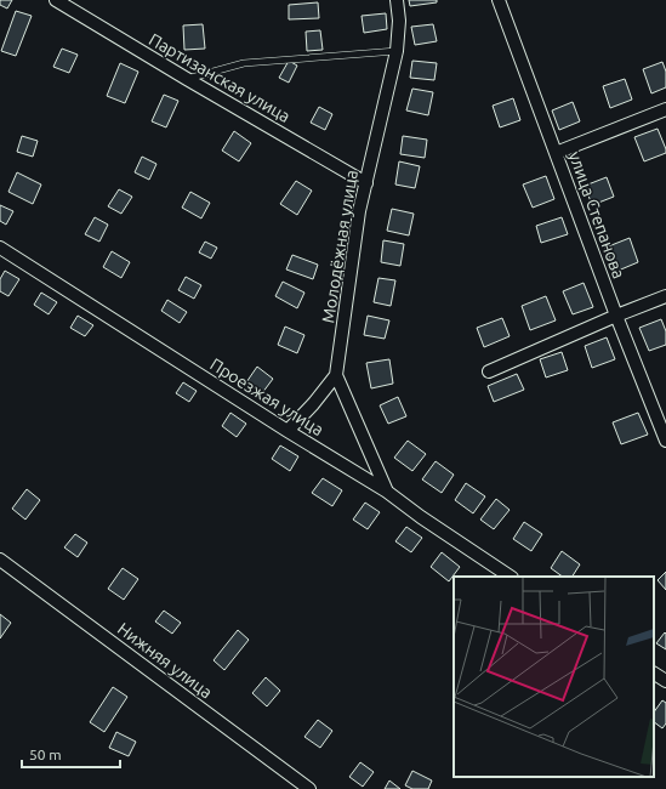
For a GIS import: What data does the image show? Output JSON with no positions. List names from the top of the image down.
{
  "streets": {
    "street": [
      "Партизанская улица",
      "улица Степанова",
      "Молодёжная улица",
      "Проезжая улица",
      "Нижняя улица"
    ]
  },
  "crossings": [
    ["Партизанская улица", "Молодёжная улица"]
  ],
  "scale_bar": "50 m"
}
